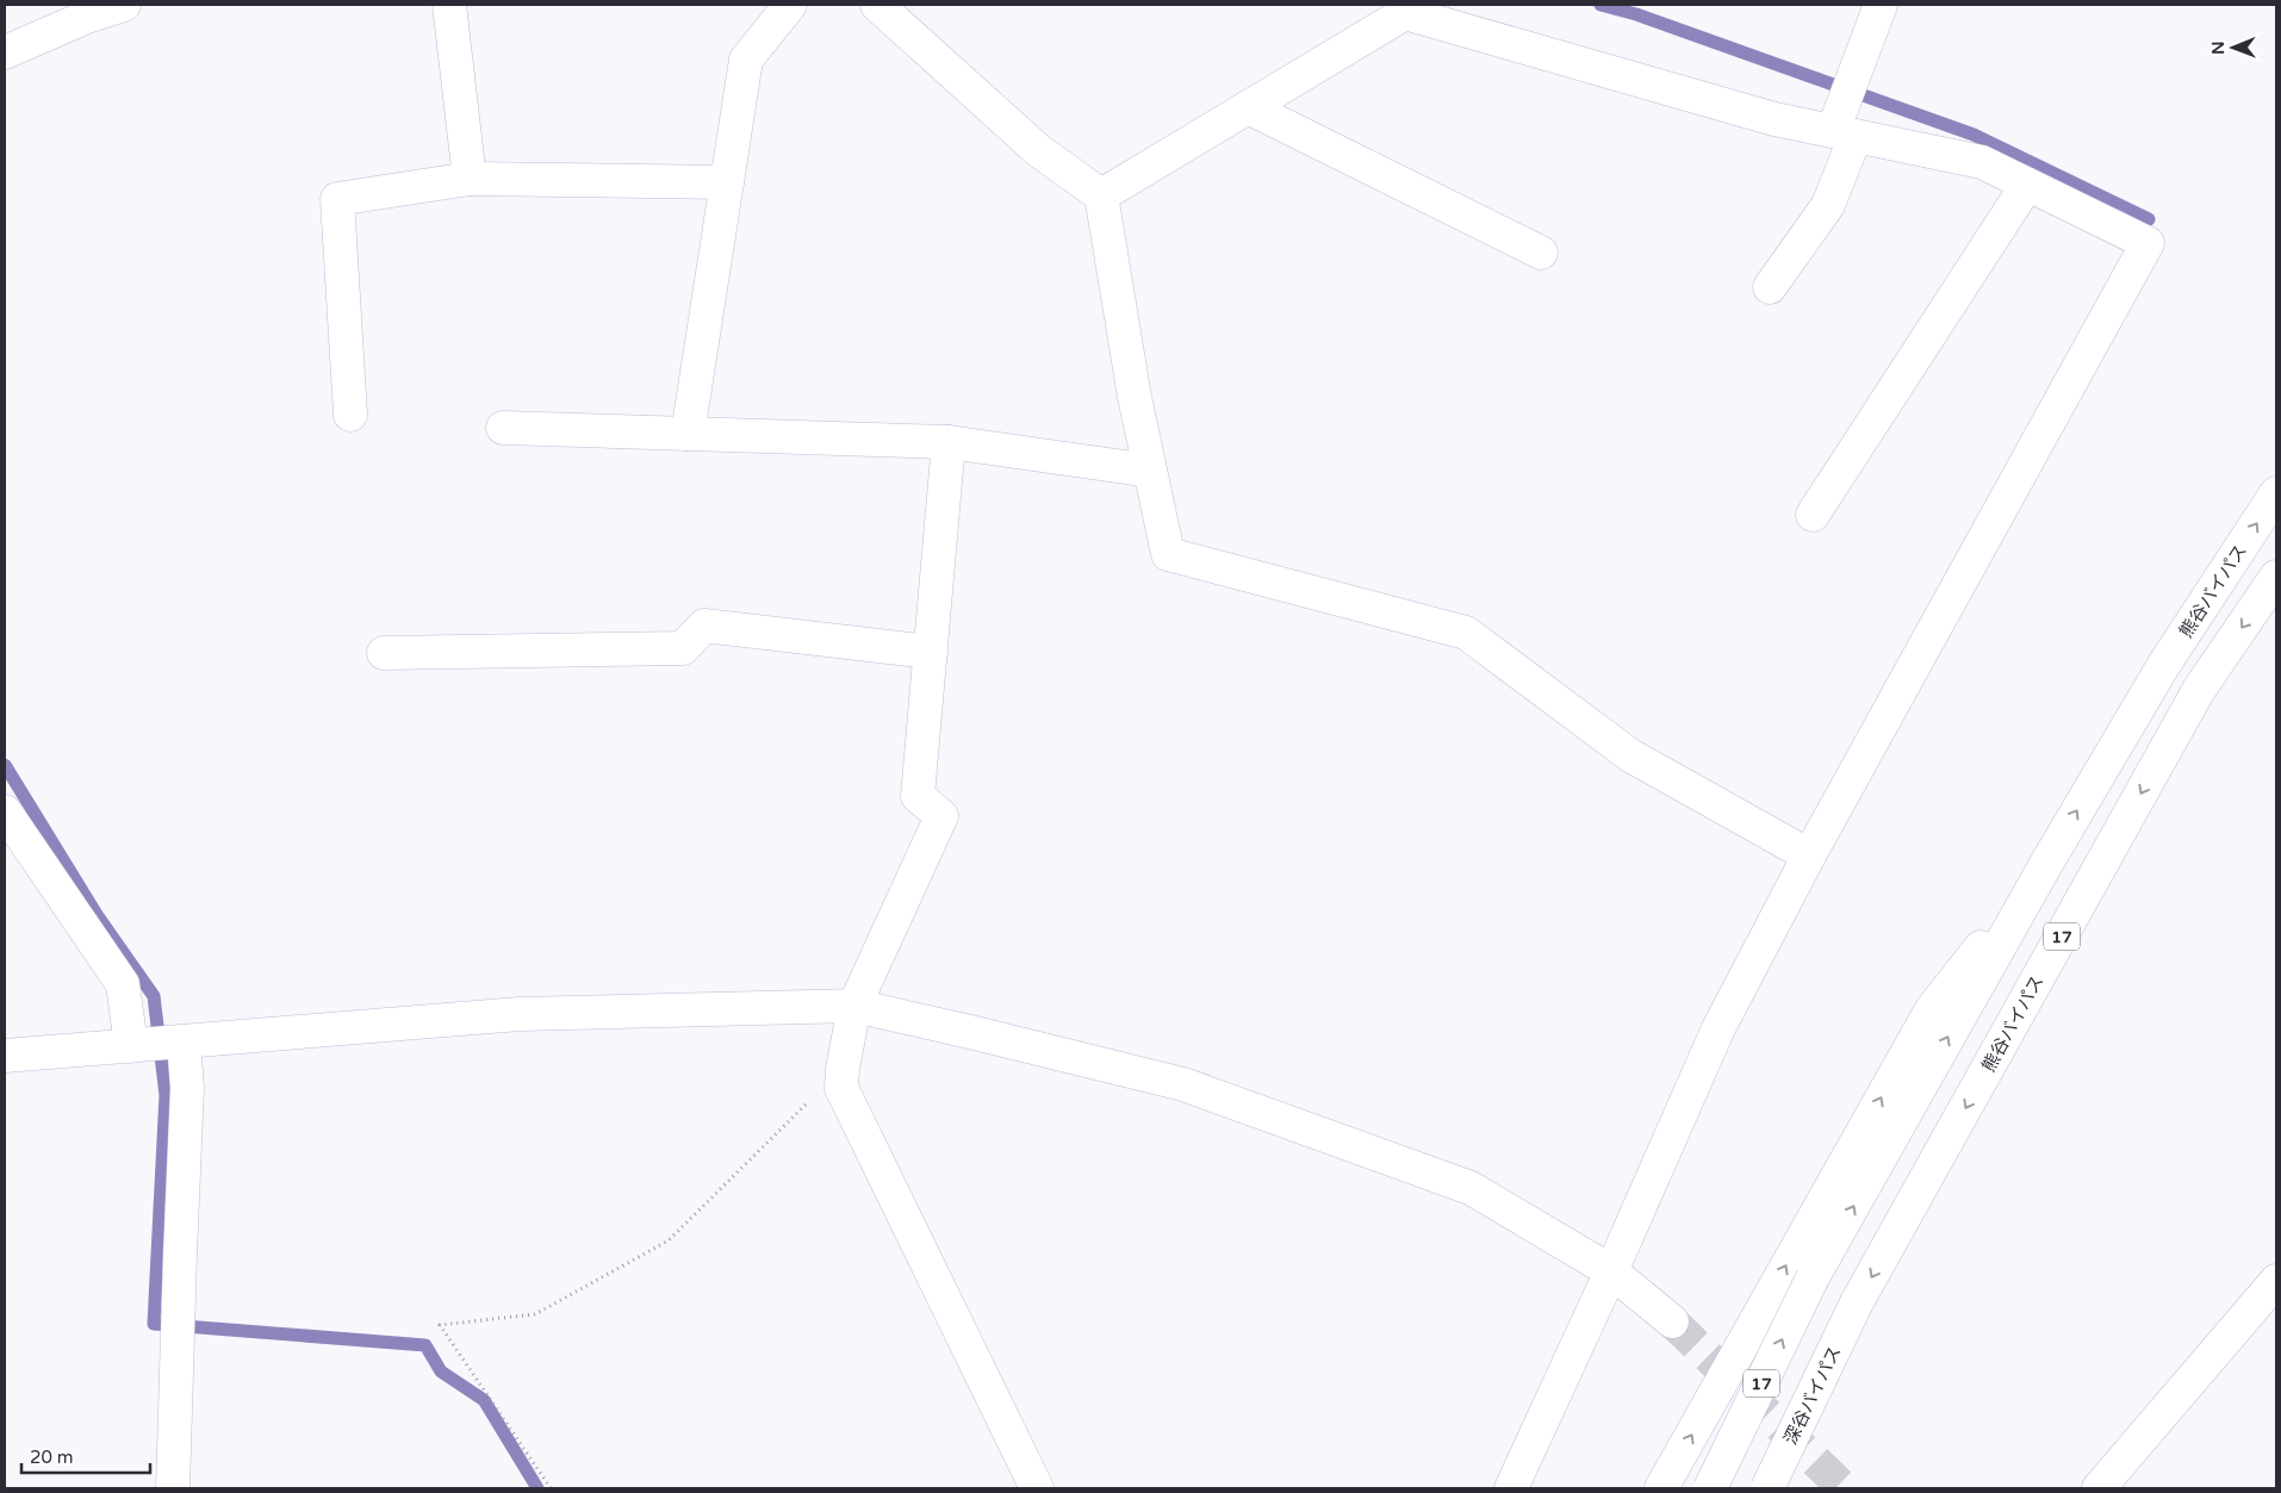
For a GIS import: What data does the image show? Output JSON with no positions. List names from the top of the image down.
{
  "streets": {
    "main road": ["熊谷バイパス", "17", "深谷バイパス"]
  },
  "crossings": [
    ["熊谷バイパス", "17"],
    ["熊谷バイパス", "深谷バイパス"]
  ],
  "scale_bar": "20 m",
  "north": "left"
}
